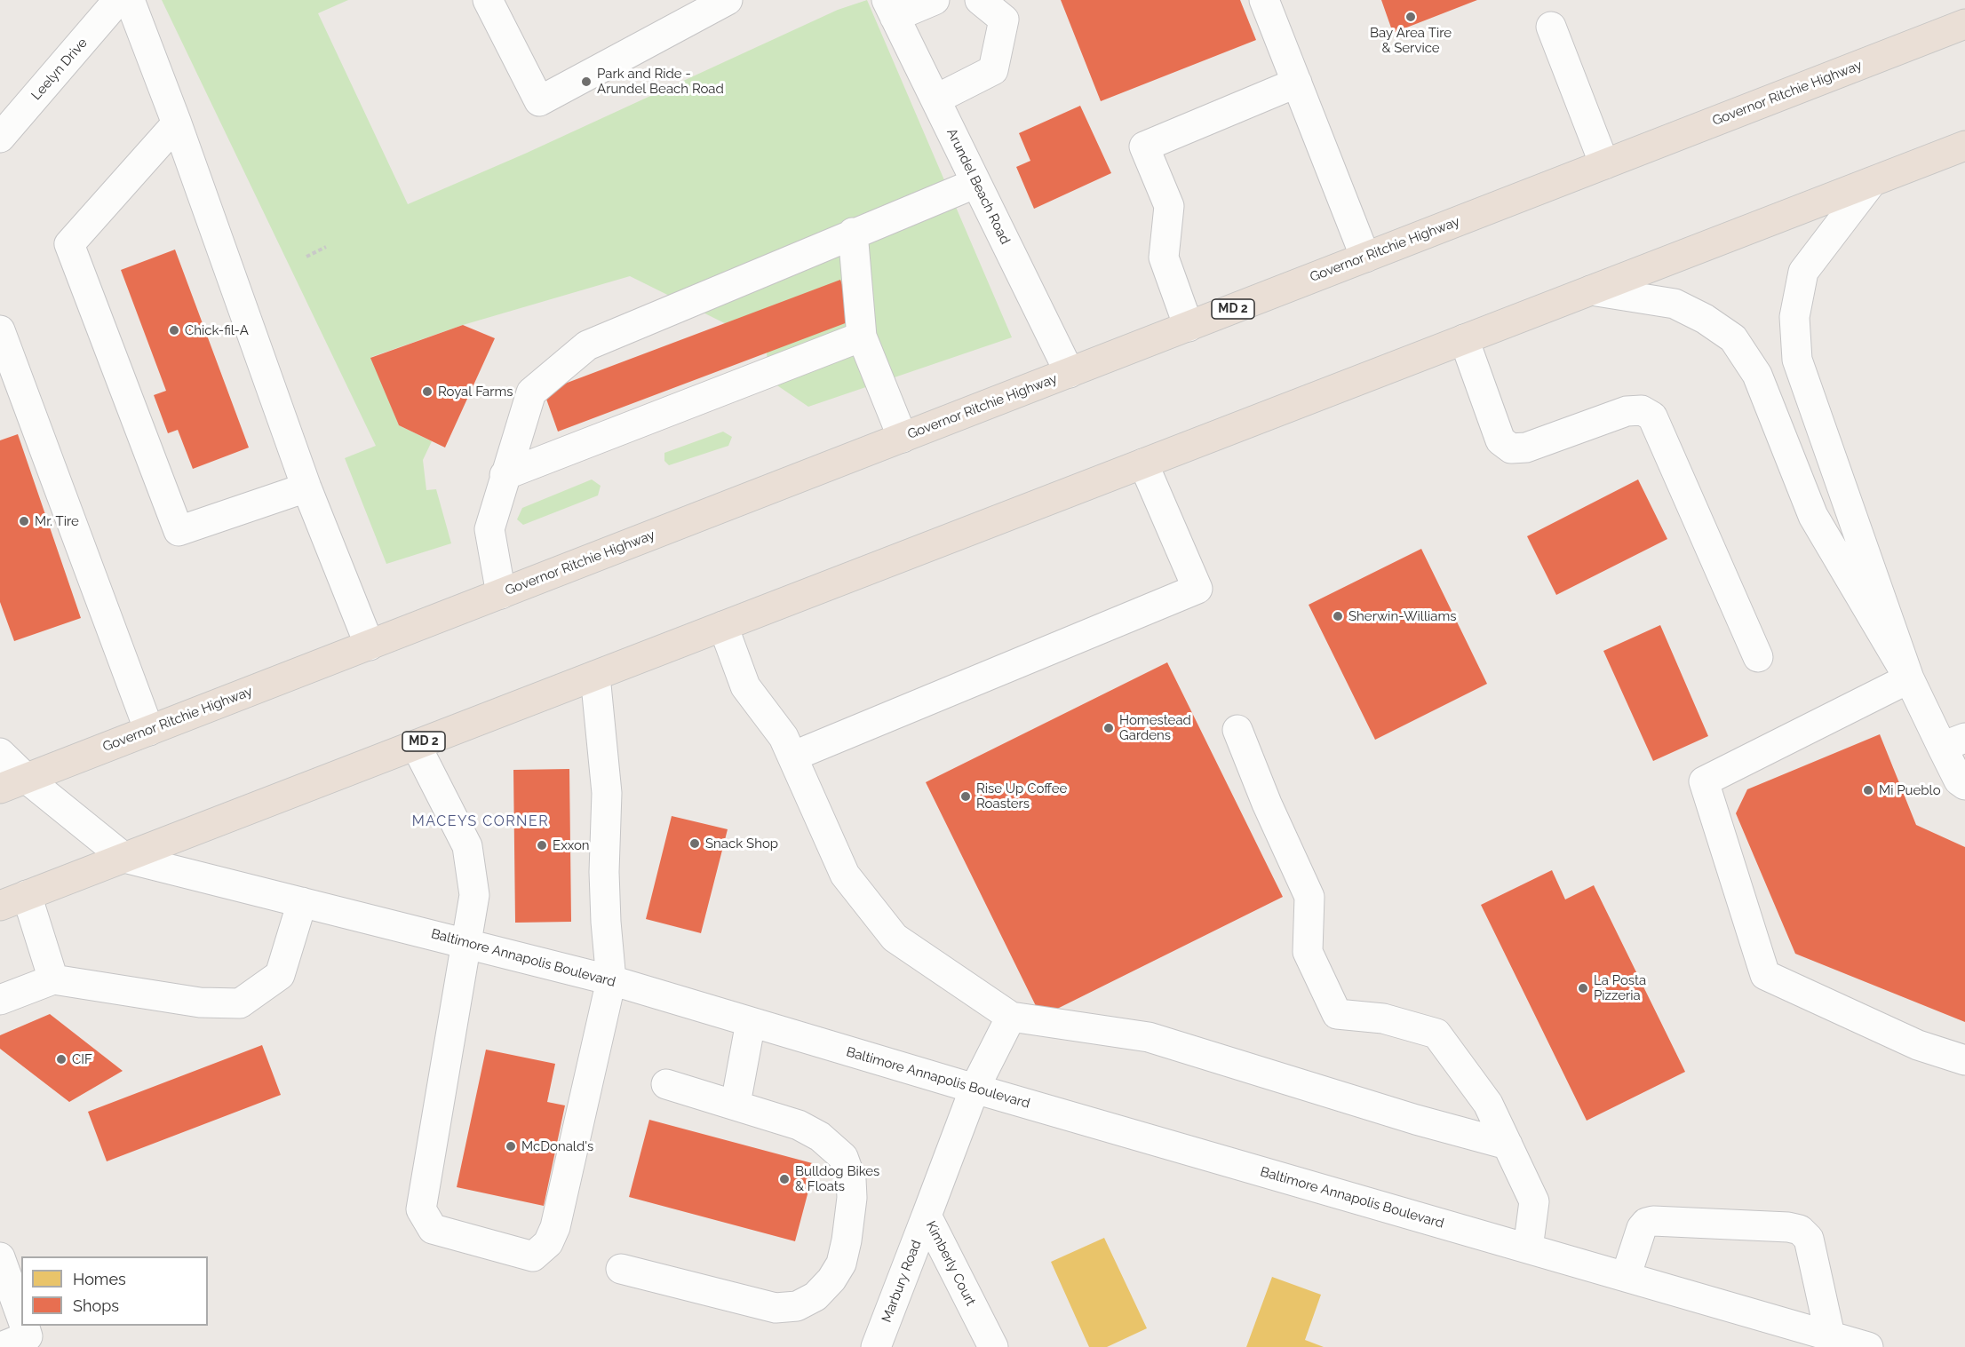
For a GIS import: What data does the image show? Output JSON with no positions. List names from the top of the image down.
{
  "streets": {
    "highway": ["Governor Ritchie Highway", "MD 2"],
    "street": [
      "Leelyn Drive",
      "Arundel Beach Road",
      "Baltimore Annapolis Boulevard",
      "Kimberly Court",
      "Marbury Road"
    ]
  },
  "crossings": [
    ["Governor Ritchie Highway", "Arundel Beach Road"],
    ["Governor Ritchie Highway", "Baltimore Annapolis Boulevard"],
    ["MD 2", "Baltimore Annapolis Boulevard"],
    ["Baltimore Annapolis Boulevard", "Kimberly Court"],
    ["Kimberly Court", "Marbury Road"]
  ],
  "districts": ["MACEYS CORNER"],
  "places": [
    "Bay Area Tire & Service",
    "Park and Ride - Arundel Beach Road",
    "Chick-fil-A",
    "Royal Farms",
    "Mr. Tire",
    "Sherwin-Williams",
    "Homestead Gardens",
    "Mi Pueblo",
    "Rise Up Coffee Roasters",
    "Snack Shop",
    "Exxon",
    "La Posta Pizzeria",
    "CIF",
    "McDonald's",
    "Bulldog Bikes & Floats"
  ],
  "legend": ["Homes", "Shops"]
}
